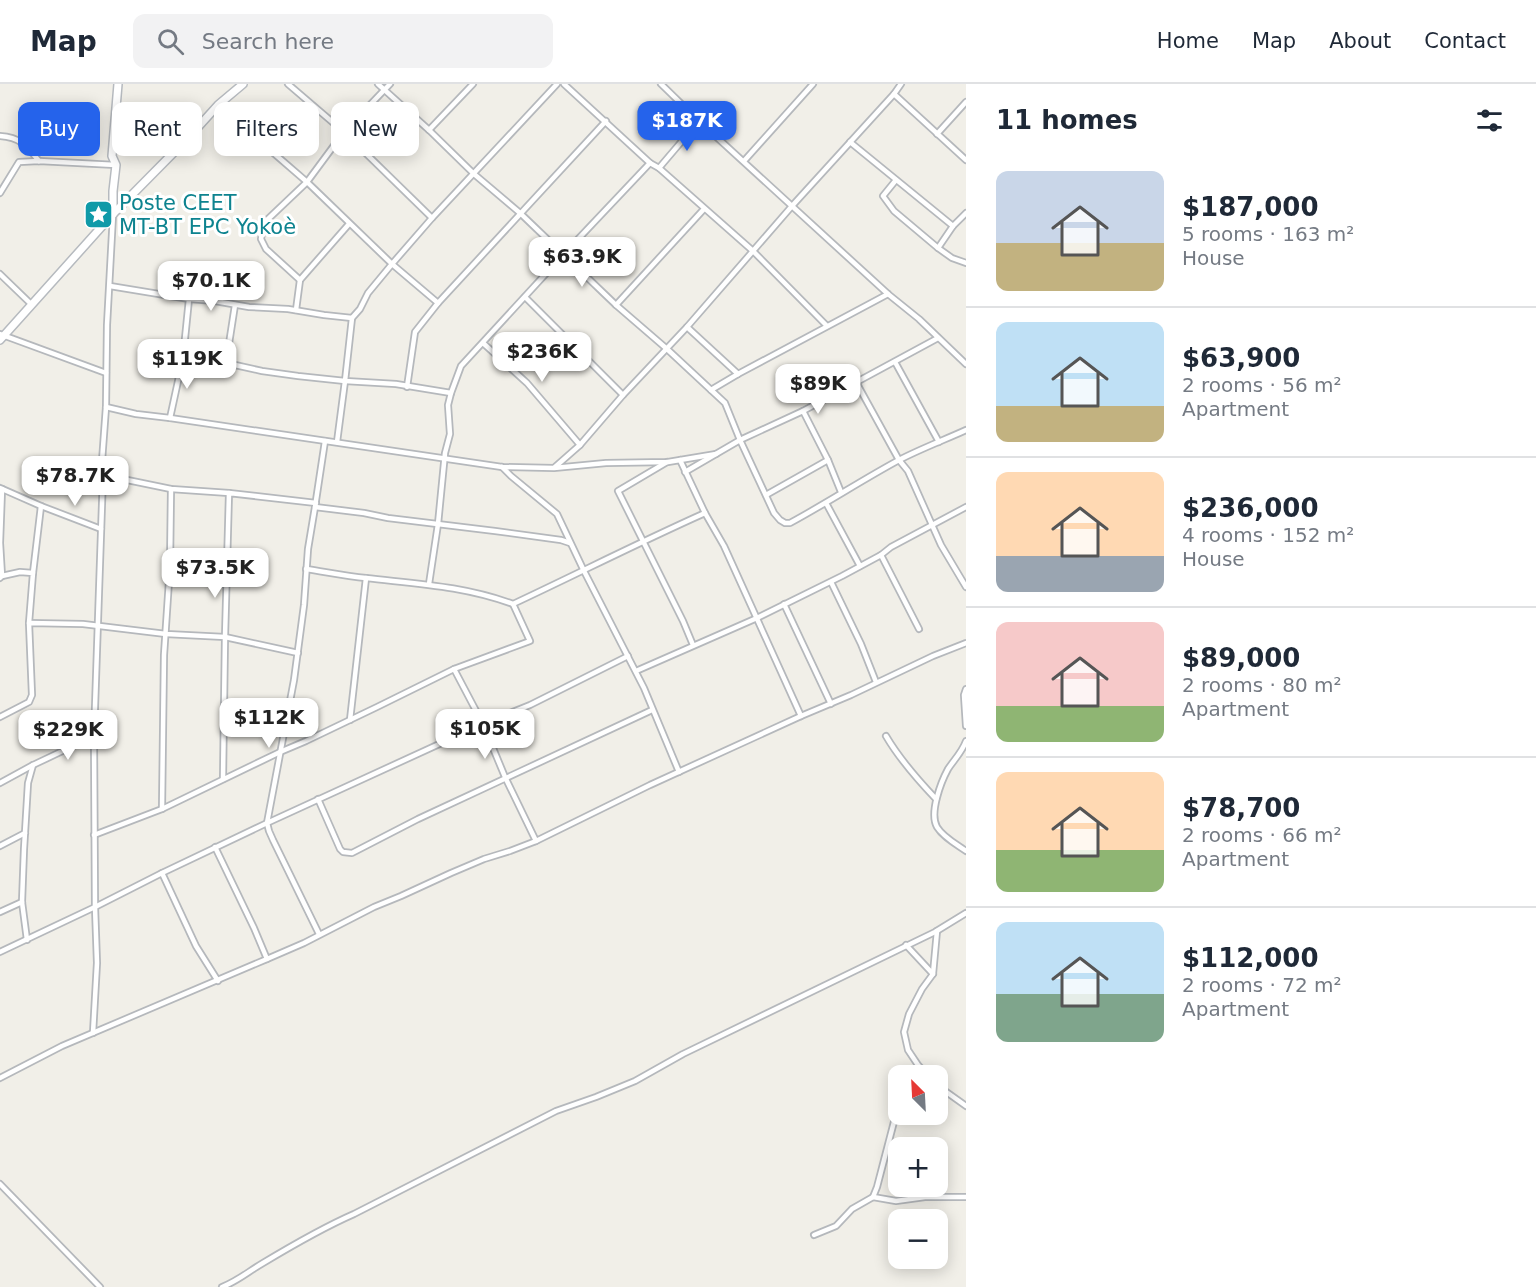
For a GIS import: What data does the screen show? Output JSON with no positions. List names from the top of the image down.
{
  "places": {
    "place": ["Poste CEET MT-BT EPC Yokoè"]
  },
  "north": "top left",
  "page": {
    "header": "Map",
    "search": "Search here",
    "nav": [
      "Home",
      "Map",
      "About",
      "Contact"
    ],
    "heading": "11 homes",
    "price": [
      "$187K",
      "$63.9K",
      "$70.1K",
      "$236K",
      "$119K",
      "$89K",
      "$78.7K",
      "$73.5K",
      "$112K",
      "$105K",
      "$229K"
    ],
    "chip": [
      "Buy",
      "Rent",
      "Filters",
      "New"
    ],
    "list": [
      {
        "name": "$187,000",
        "note": "5 rooms · 163 m² · House"
      },
      {
        "name": "$63,900",
        "note": "2 rooms · 56 m² · Apartment"
      },
      {
        "name": "$236,000",
        "note": "4 rooms · 152 m² · House"
      },
      {
        "name": "$89,000",
        "note": "2 rooms · 80 m² · Apartment"
      },
      {
        "name": "$78,700",
        "note": "2 rooms · 66 m² · Apartment"
      },
      {
        "name": "$112,000",
        "note": "2 rooms · 72 m² · Apartment"
      }
    ],
    "map_buttons": ["+", "−"]
  }
}
